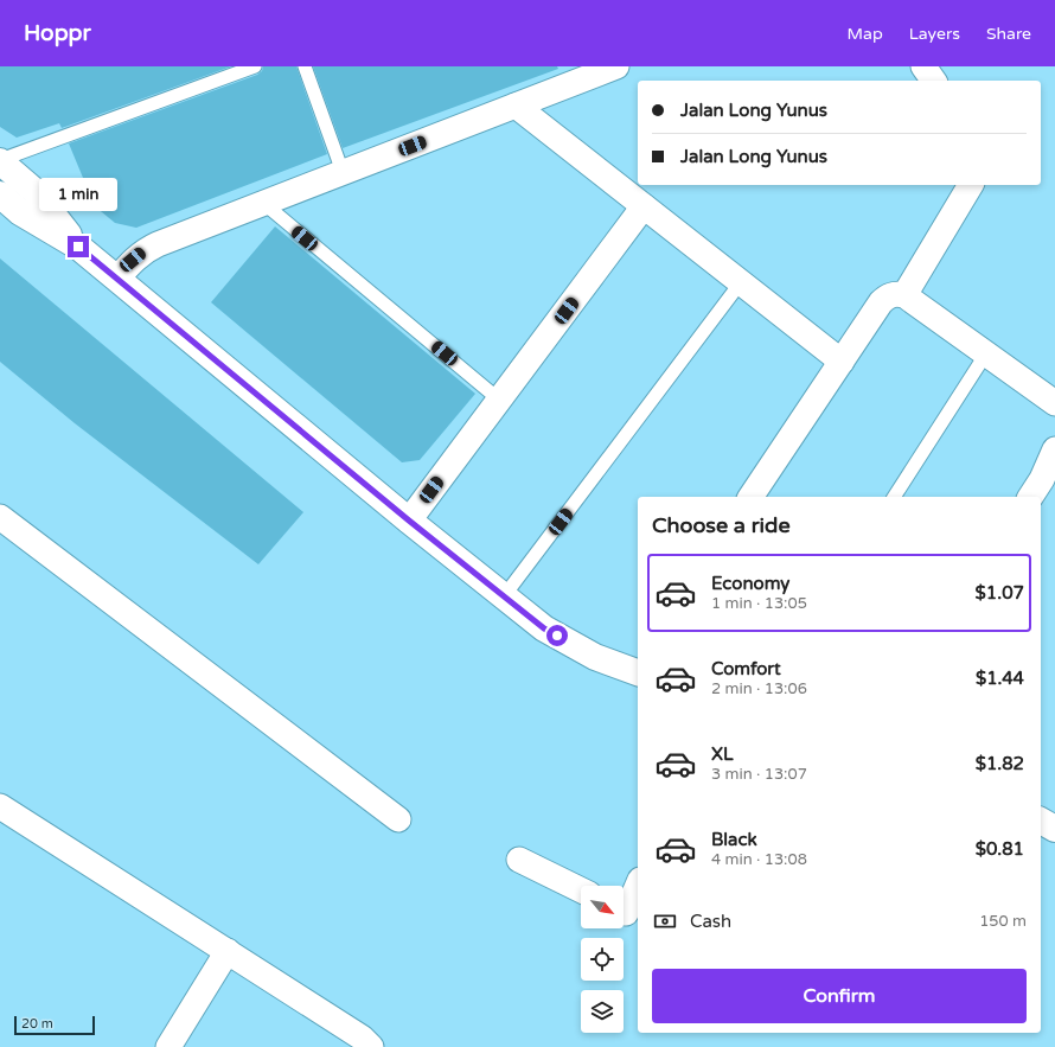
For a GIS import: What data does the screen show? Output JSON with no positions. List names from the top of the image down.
{
  "scale_bar": "20 m",
  "north": "bottom right",
  "page": {
    "header": "Hoppr",
    "nav": ["Map", "Layers", "Share"],
    "banner": ["Jalan Long Yunus", "Jalan Long Yunus"],
    "bubble": "1 min",
    "heading": "Choose a ride",
    "list": [
      {
        "name": "Economy",
        "note": "1 min · 13:05",
        "value": "$1.07"
      },
      {
        "name": "Comfort",
        "note": "2 min · 13:06",
        "value": "$1.44"
      },
      {
        "name": "XL",
        "note": "3 min · 13:07",
        "value": "$1.82"
      },
      {
        "name": "Black",
        "note": "4 min · 13:08",
        "value": "$0.81"
      }
    ],
    "pay": ["Cash", "150 m"],
    "buttons": "Confirm",
    "scale": "20 m"
  }
}
